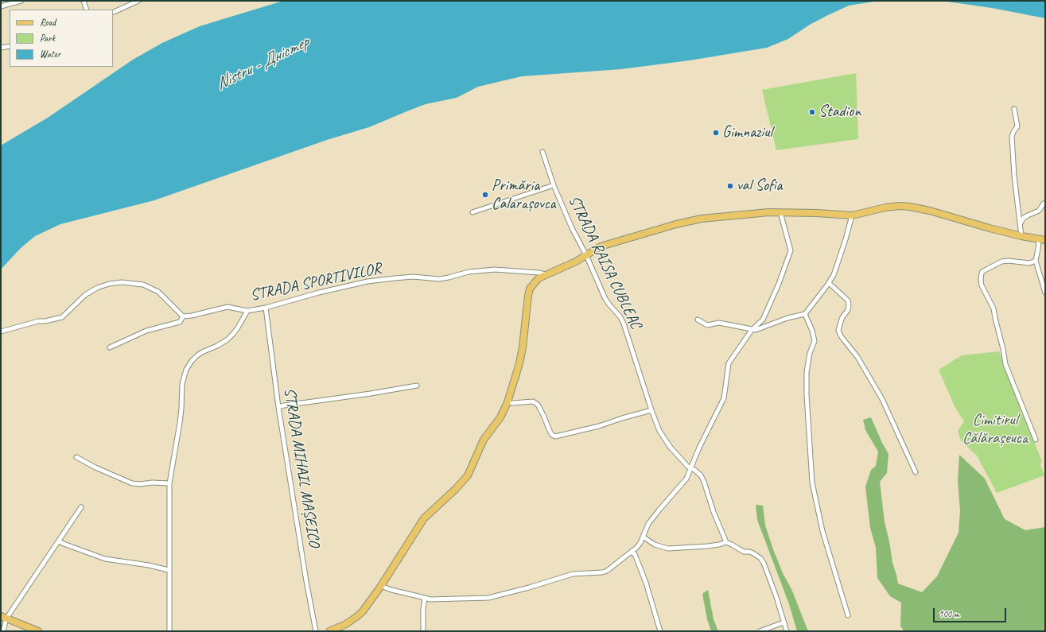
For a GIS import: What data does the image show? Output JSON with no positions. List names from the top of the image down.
{
  "streets": {
    "street": ["STRADA RAISA CUBLEAC", "STRADA SPORTIVILOR", "STRADA MIHAIL MAȘEICO"]
  },
  "crossings": [
    ["STRADA SPORTIVILOR", "STRADA MIHAIL MAȘEICO"]
  ],
  "water": ["Nistru - Дністер"],
  "parks": ["Cimitirul Călărașeuca"],
  "places": [
    "Stadion",
    "Gimnaziul",
    "val Sofia",
    "Primăria Calarașovca"
  ],
  "legend": ["Road", "Park", "Water"],
  "scale_bar": "100 m"
}
